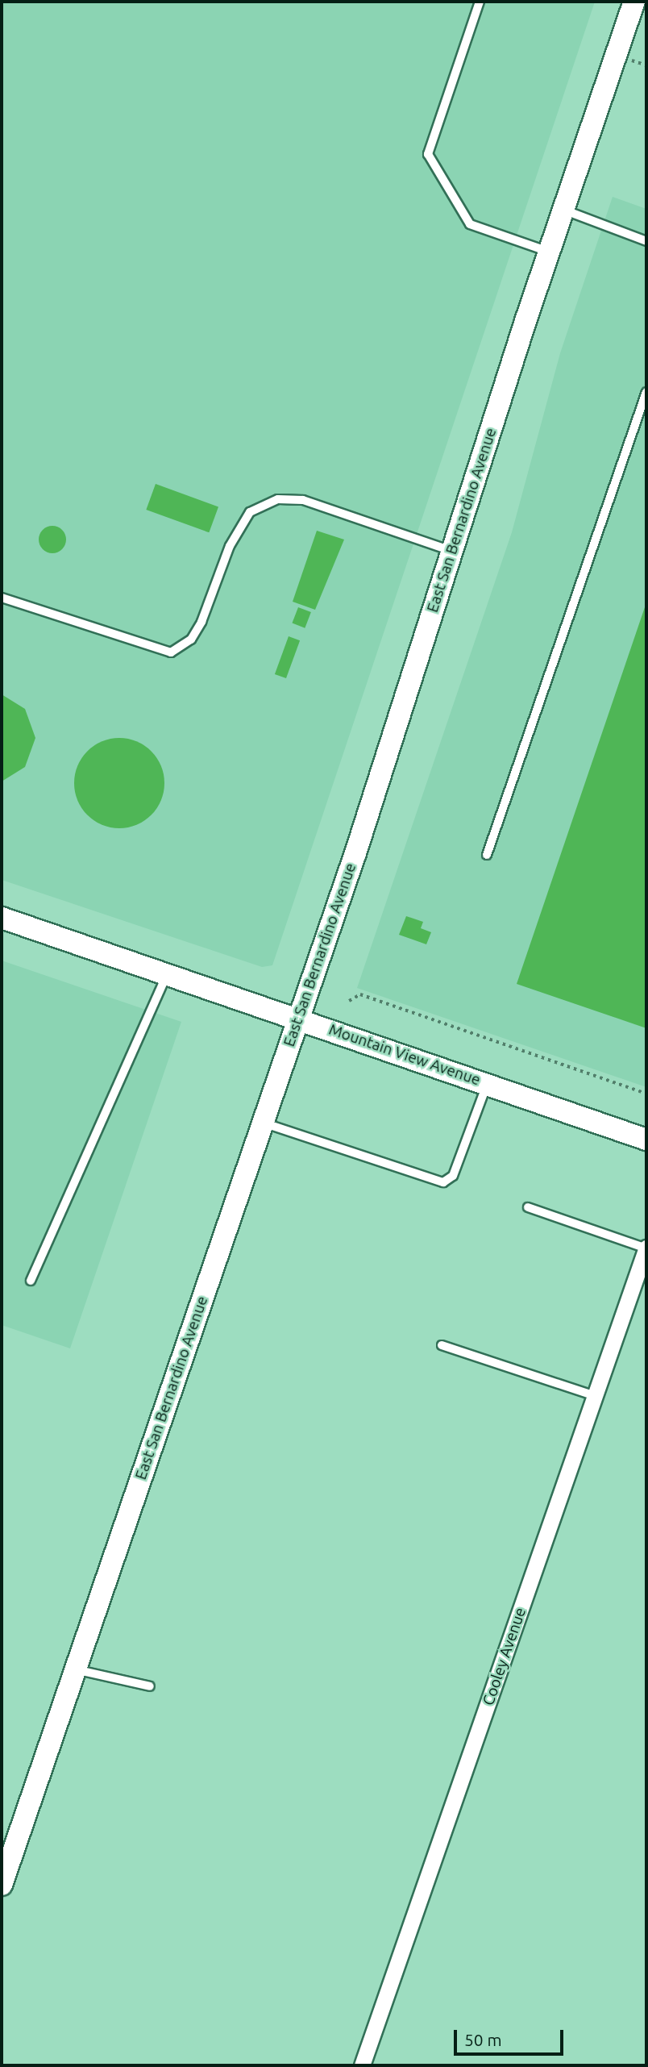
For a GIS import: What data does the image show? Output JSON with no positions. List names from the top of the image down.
{
  "streets": {
    "main road": ["East San Bernardino Avenue", "Mountain View Avenue"],
    "street": ["Cooley Avenue"]
  },
  "crossings": [
    ["East San Bernardino Avenue", "Mountain View Avenue"]
  ],
  "scale_bar": "50 m"
}
